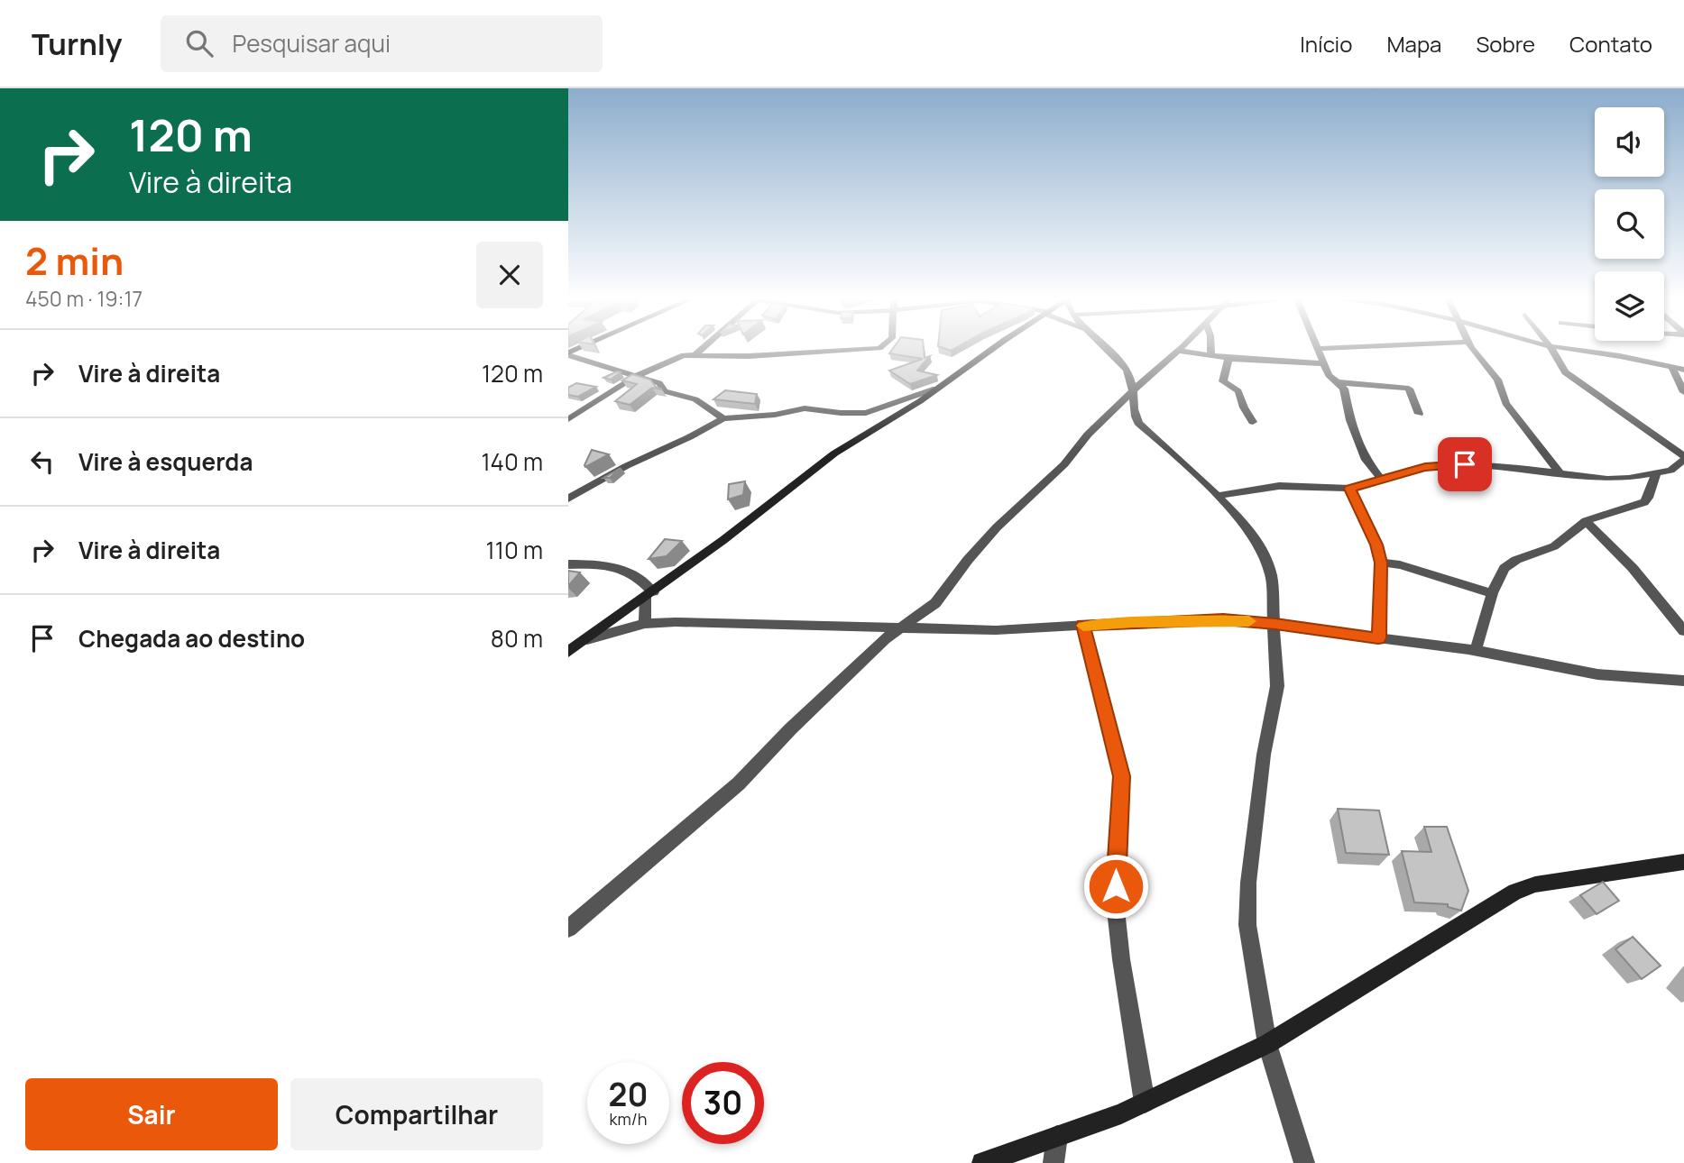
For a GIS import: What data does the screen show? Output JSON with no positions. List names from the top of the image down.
{
  "page": {
    "header": "Turnly",
    "search": "Pesquisar aqui",
    "nav": [
      "Início",
      "Mapa",
      "Sobre",
      "Contato"
    ],
    "turn": ["120 m", "Vire à direita"],
    "heading": ["2 min", "450 m · 19:17"],
    "list": [
      {
        "name": "Vire à direita",
        "value": "120 m"
      },
      {
        "name": "Vire à esquerda",
        "value": "140 m"
      },
      {
        "name": "Vire à direita",
        "value": "110 m"
      },
      {
        "name": "Chegada ao destino",
        "value": "80 m"
      }
    ],
    "speed": "20 km/h",
    "limit": "30",
    "buttons": ["Sair", "Compartilhar"]
  }
}
